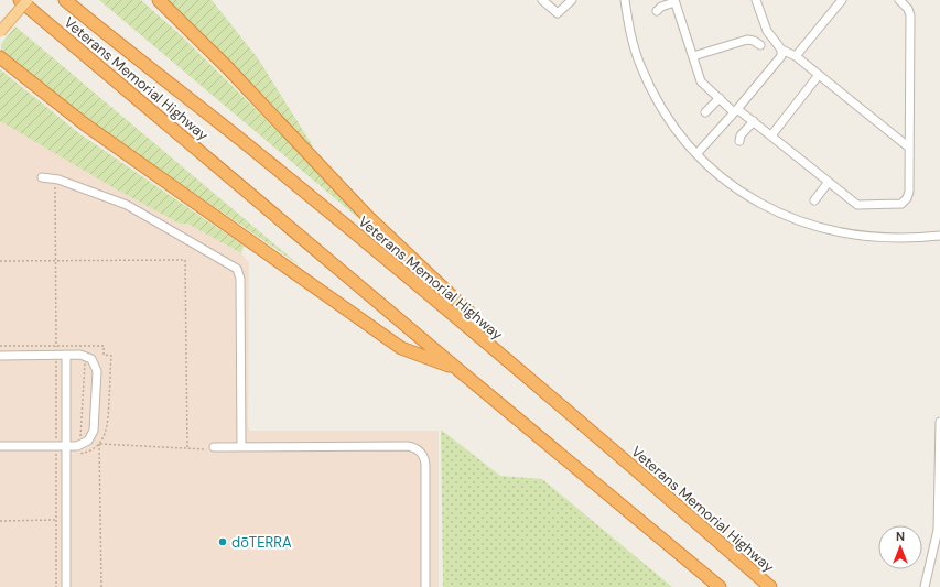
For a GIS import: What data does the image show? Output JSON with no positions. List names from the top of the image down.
{
  "streets": {
    "highway": ["Veterans Memorial Highway"]
  },
  "places": ["dōTERRA"],
  "north": "top"
}
